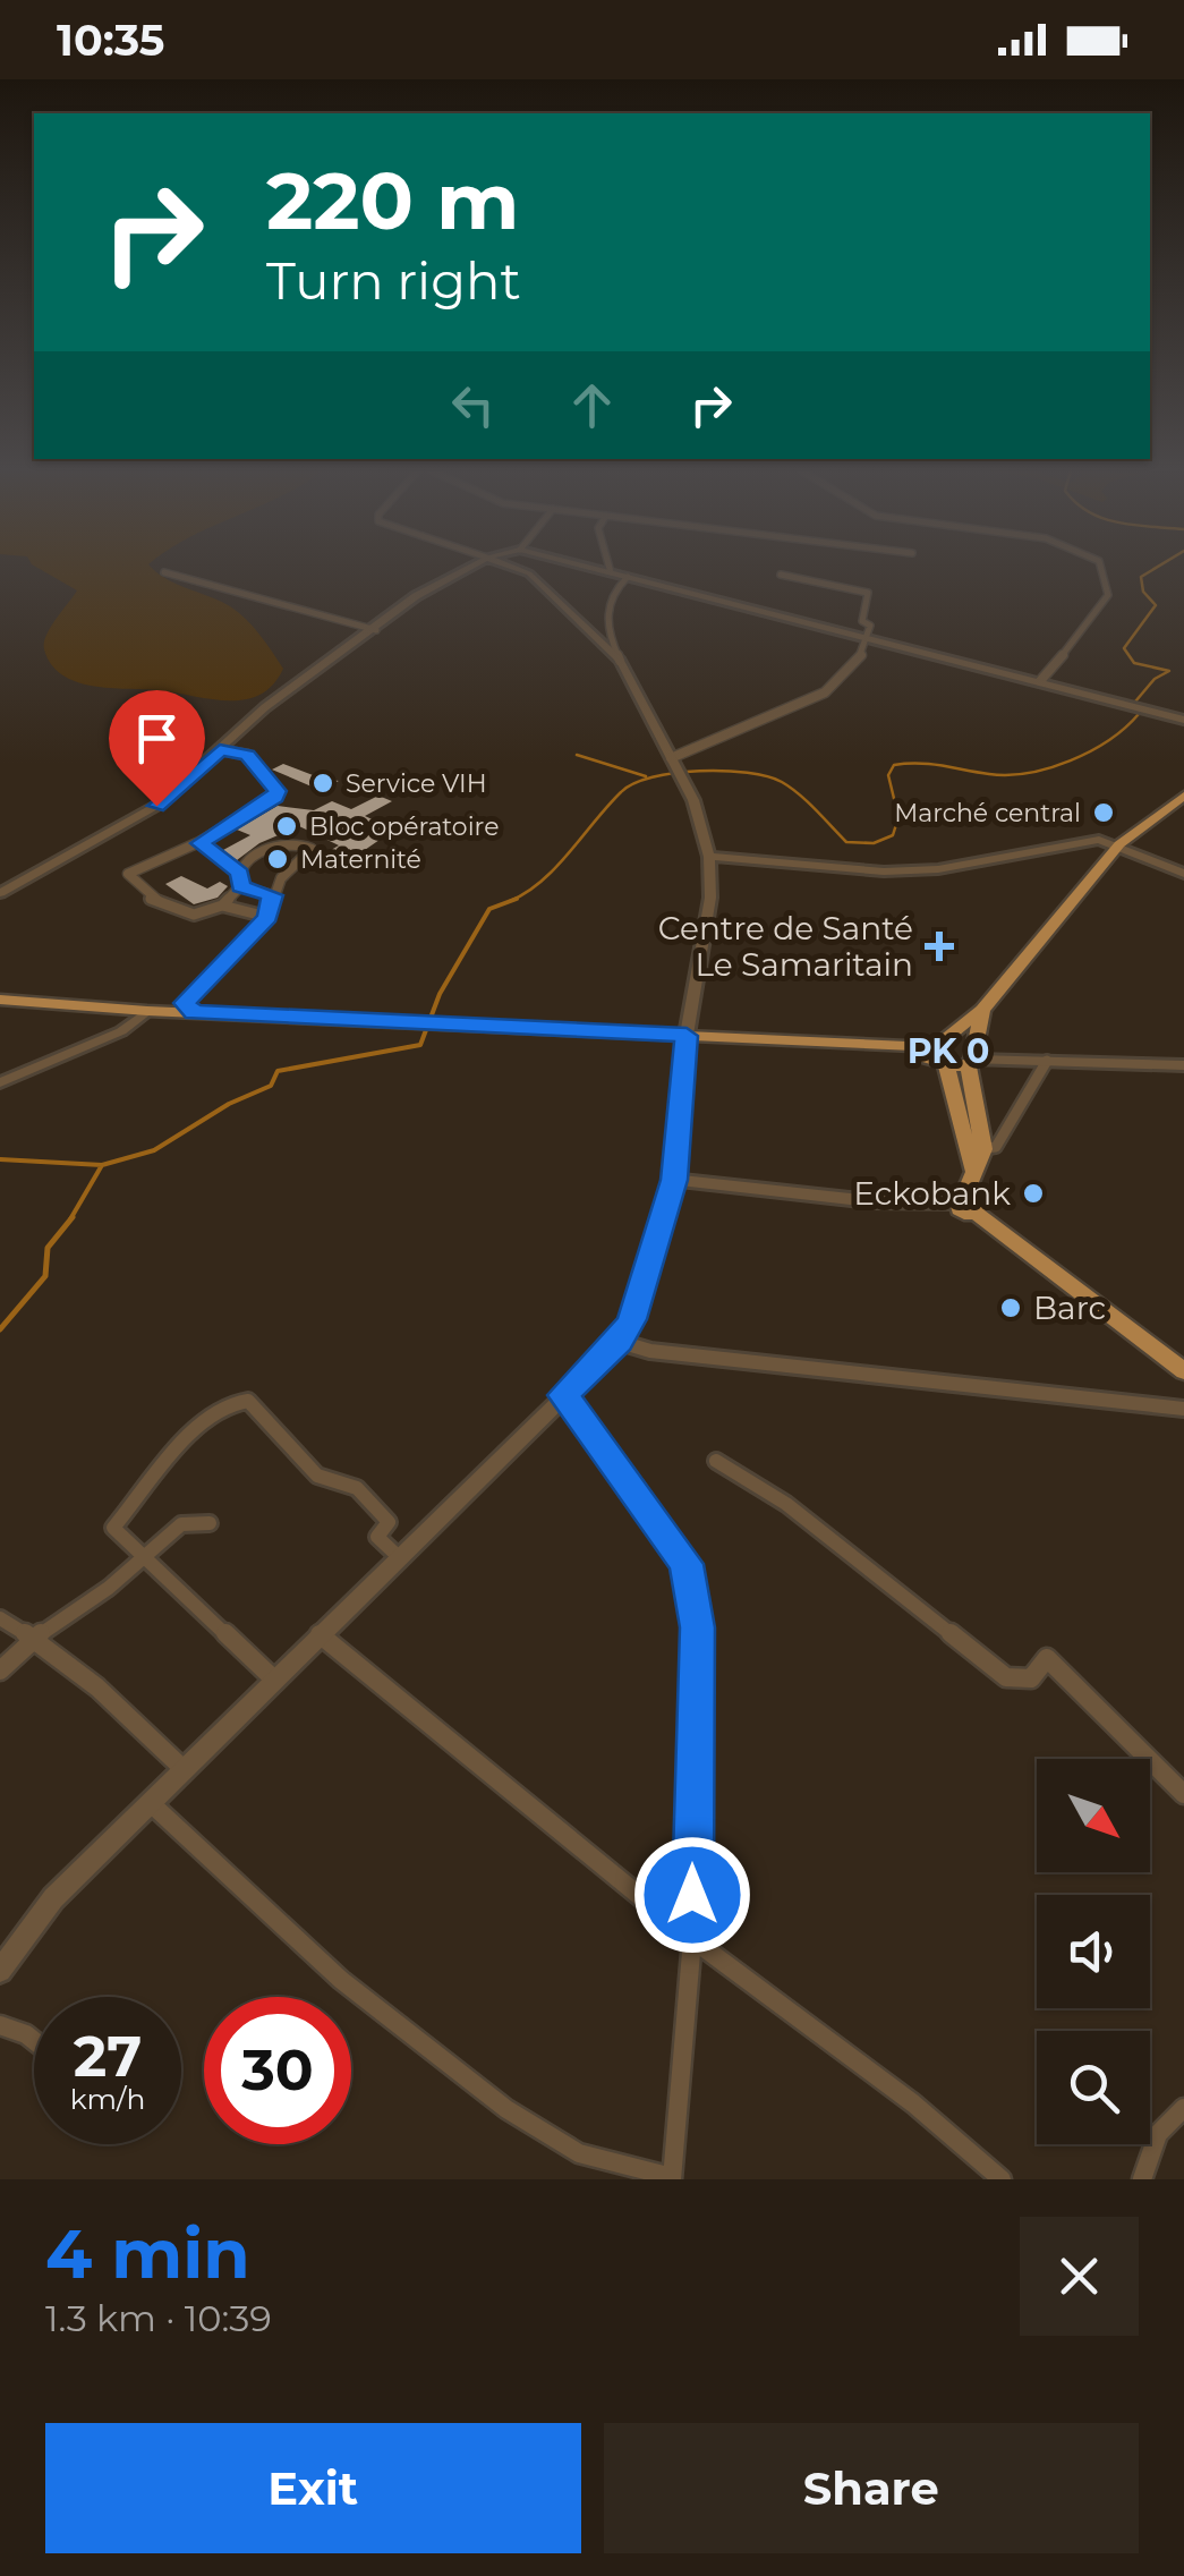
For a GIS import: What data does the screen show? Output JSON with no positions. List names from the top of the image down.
{
  "districts": ["PK 0"],
  "places": {
    "other": [
      "Service VIH",
      "Marché central",
      "Bloc opératoire",
      "Maternité",
      "Eckobank",
      "Barc"
    ],
    "health": ["Centre de Santé Le Samaritain"]
  },
  "north": "bottom right",
  "page": {
    "status": "10:35",
    "turn": ["220 m", "Turn right"],
    "speed": "27 km/h",
    "limit": "30",
    "heading": ["4 min", "1.3 km · 10:39"],
    "buttons": ["Exit", "Share"]
  }
}
